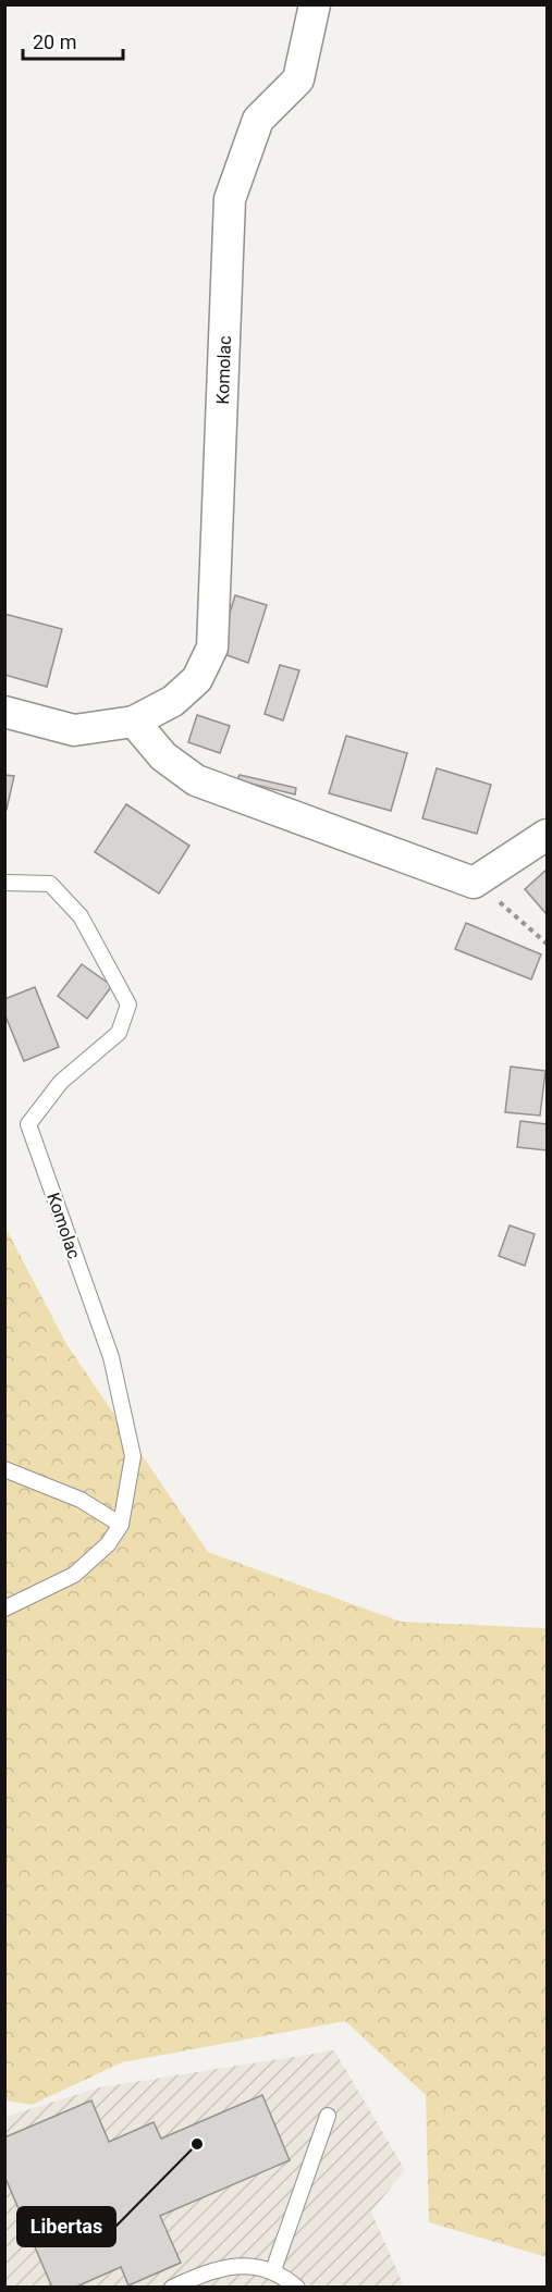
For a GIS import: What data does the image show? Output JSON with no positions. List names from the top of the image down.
{
  "streets": {
    "street": ["Komolac"]
  },
  "places": ["Libertas"],
  "scale_bar": "20 m"
}
